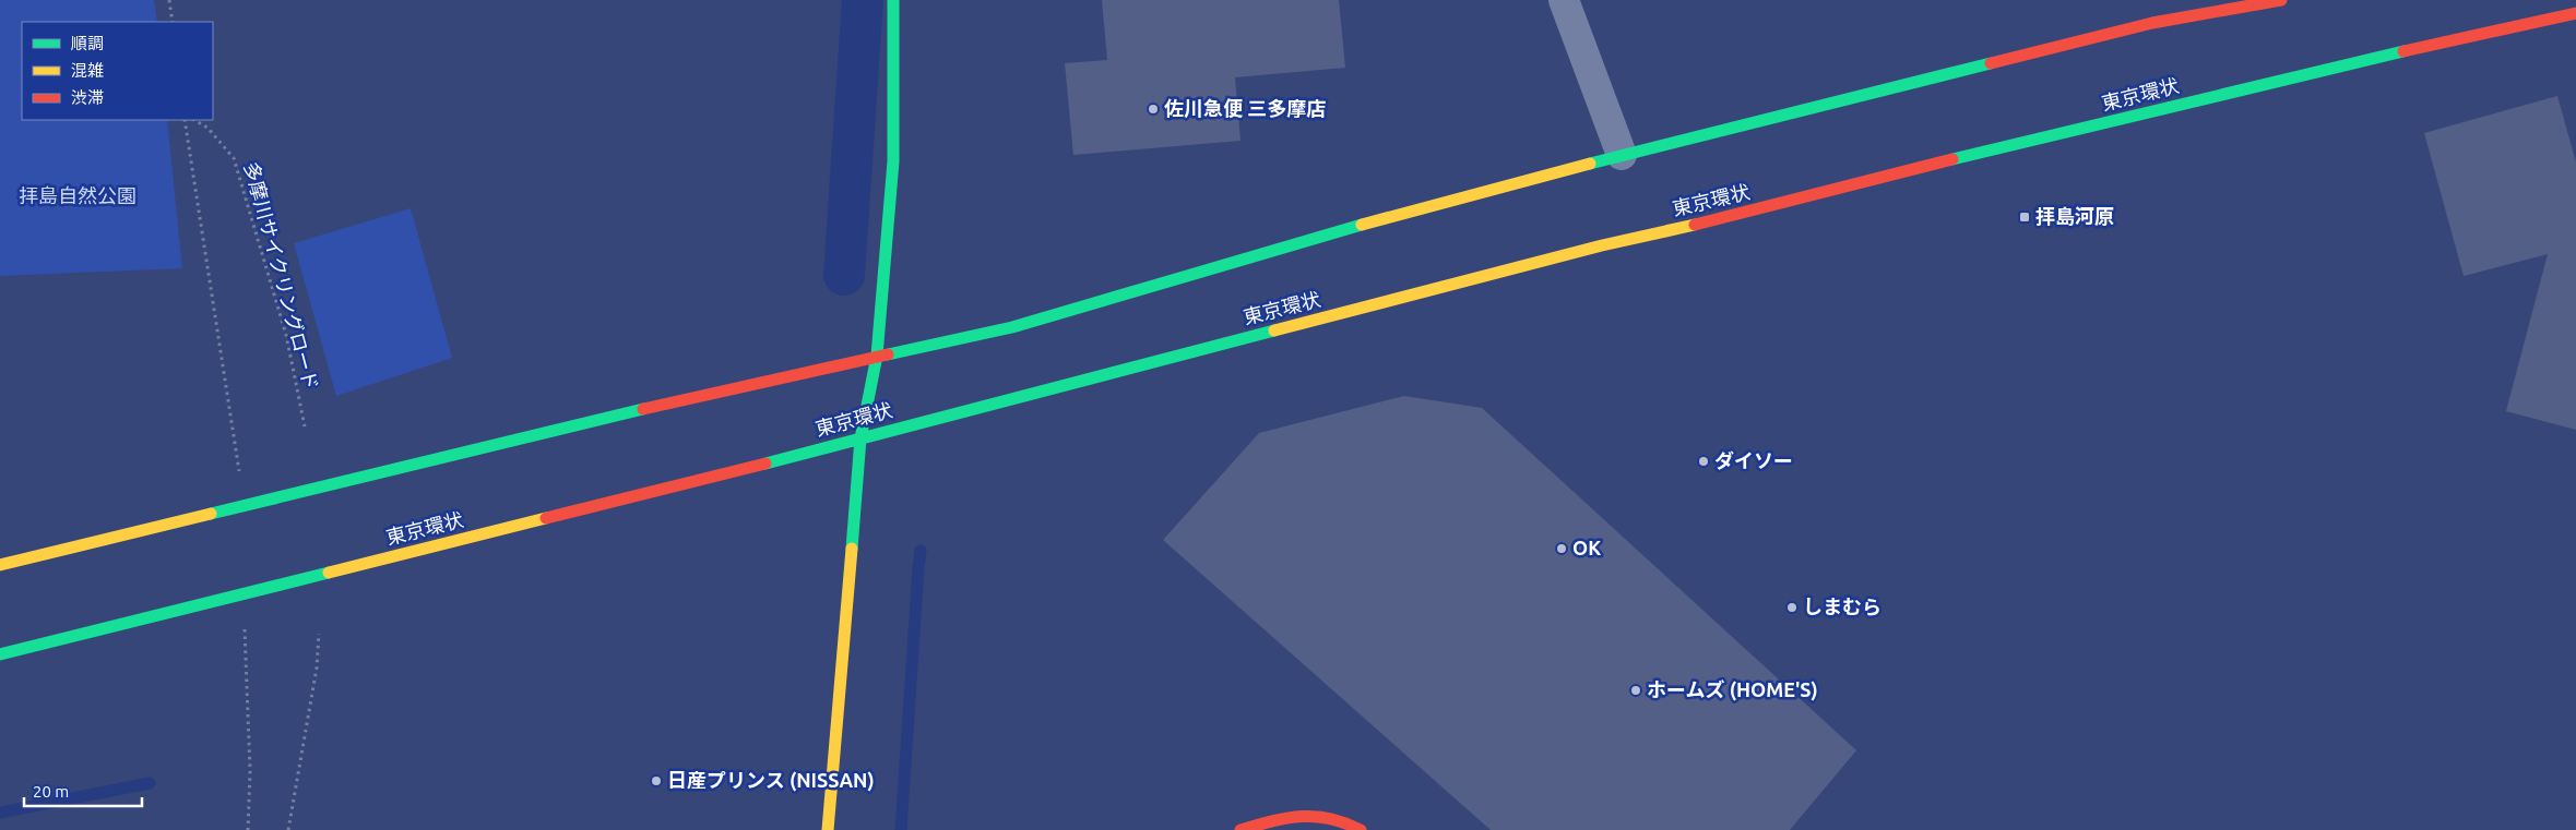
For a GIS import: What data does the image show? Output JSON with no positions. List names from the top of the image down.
{
  "streets": {
    "main road": ["東京環状"],
    "path": ["多摩川サイクリングロード"]
  },
  "parks": ["拝島自然公園"],
  "places": {
    "other": [
      "佐川急便 三多摩店",
      "ダイソー",
      "OK",
      "しまむら",
      "ホームズ (HOME'S)",
      "日産プリンス (NISSAN)"
    ],
    "transit": ["拝島河原"]
  },
  "legend": ["順調", "混雑", "渋滞"],
  "scale_bar": "20 m"
}
